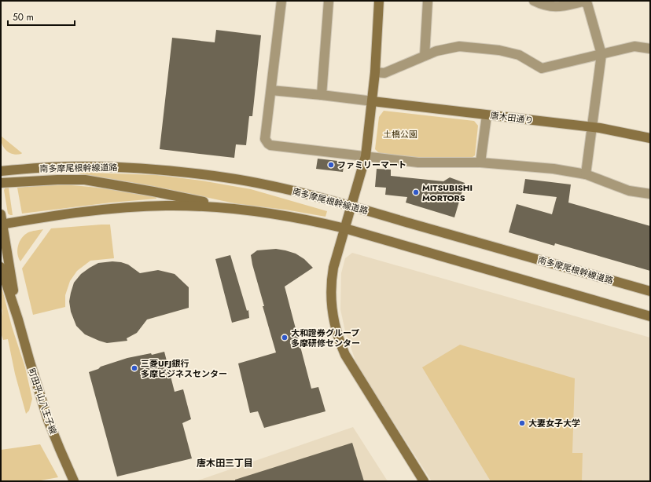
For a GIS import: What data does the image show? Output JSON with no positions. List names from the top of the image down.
{
  "streets": {
    "main road": ["唐木田通り", "南多摩尾根幹線道路", "町田平山八王子線"]
  },
  "districts": ["唐木田三丁目"],
  "parks": ["土橋公園"],
  "places": [
    "ファミリーマート",
    "MITSUBISHI MORTORS",
    "大和證券グループ 多摩研修センター",
    "三菱UFJ銀行 多摩ビジネスセンター",
    "大妻女子大学"
  ],
  "scale_bar": "50 m"
}
